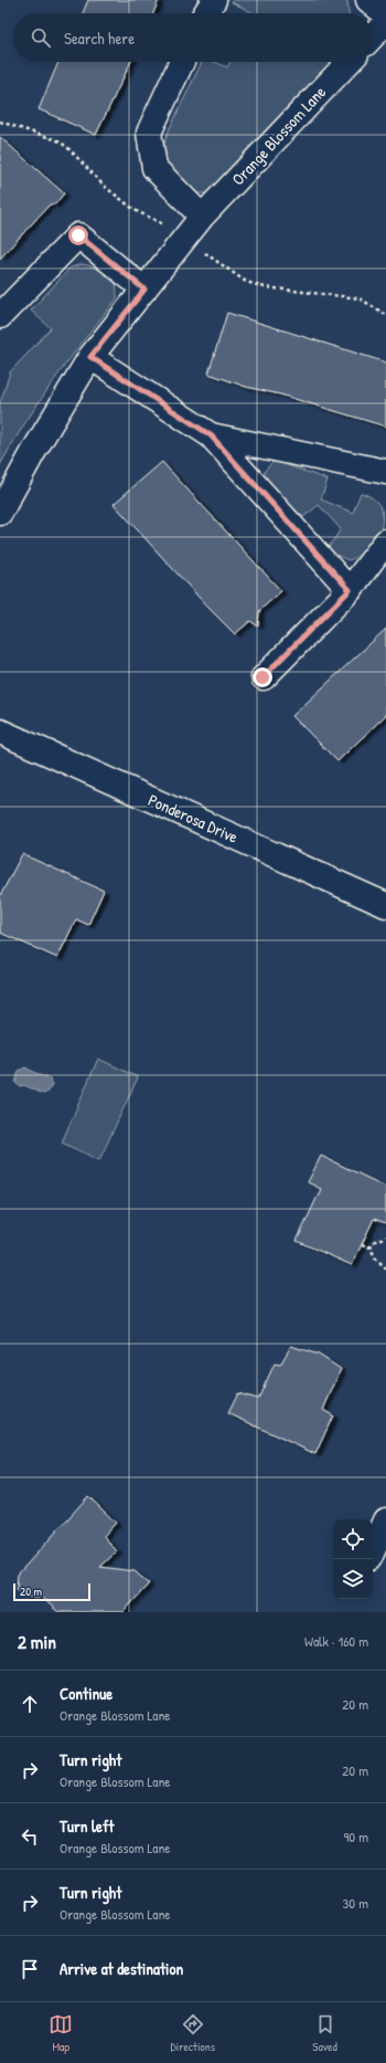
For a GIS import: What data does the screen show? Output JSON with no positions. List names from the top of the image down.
{
  "streets": {
    "street": ["Orange Blossom Lane", "Ponderosa Drive"]
  },
  "scale_bar": "20 m",
  "page": {
    "search": "Search here",
    "scale": "20 m",
    "heading": ["2 min", "Walk · 160 m"],
    "list": [
      ["Continue", "Orange Blossom Lane", "20 m"],
      ["Turn right", "Orange Blossom Lane", "20 m"],
      ["Turn left", "Orange Blossom Lane", "90 m"],
      ["Turn right", "Orange Blossom Lane", "30 m"],
      "Arrive at destination"
    ],
    "nav": ["Map", "Directions", "Saved"]
  }
}
